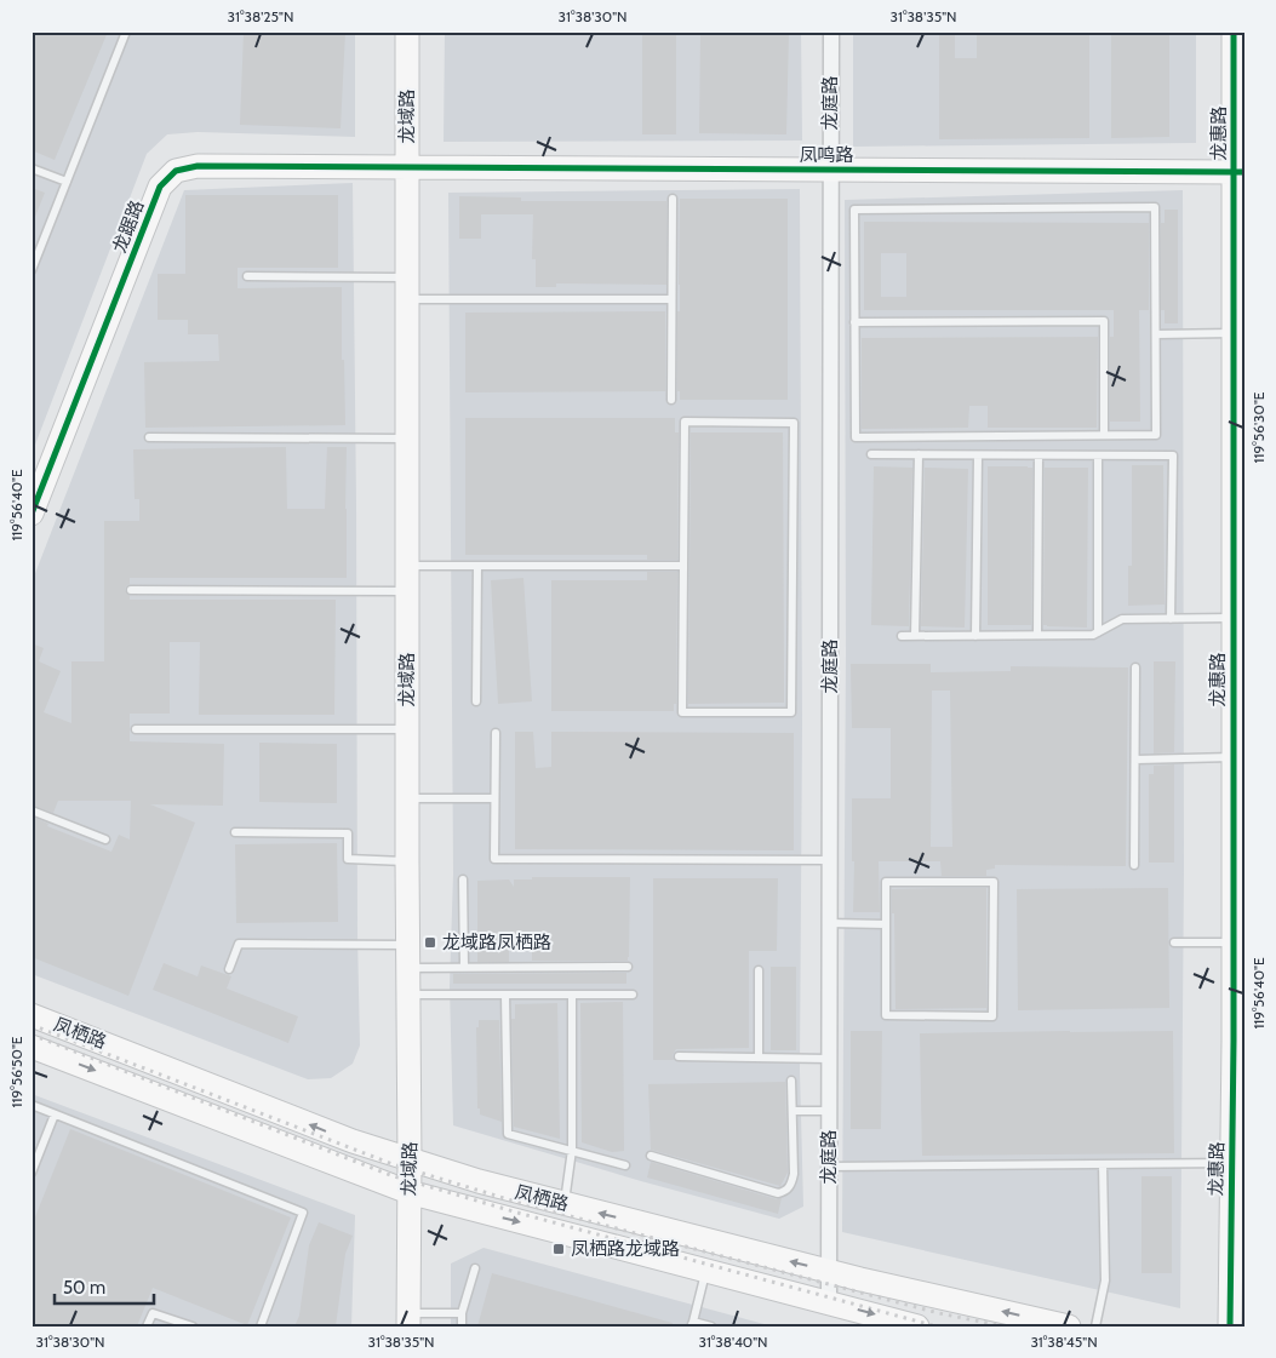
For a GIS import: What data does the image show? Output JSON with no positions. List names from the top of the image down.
{
  "streets": {
    "street": [
      "龙庭路",
      "龙域路",
      "龙惠路",
      "凤鸣路",
      "龙踞路",
      "凤栖路"
    ]
  },
  "crossings": [
    ["龙庭路", "凤鸣路"],
    ["龙庭路", "凤栖路"],
    ["龙域路", "凤鸣路"],
    ["龙域路", "龙踞路"],
    ["龙域路", "凤栖路"],
    ["龙惠路", "凤鸣路"],
    ["凤鸣路", "龙踞路"]
  ],
  "places": {
    "transit": ["龙域路凤栖路", "凤栖路龙域路"]
  },
  "scale_bar": "50 m",
  "coordinates": [
    "31°38'25\"N",
    "31°38'30\"N",
    "31°38'35\"N",
    "119°56'30\"E",
    "119°56'40\"E",
    "119°56'50\"E",
    "31°38'40\"N",
    "31°38'45\"N"
  ]
}
